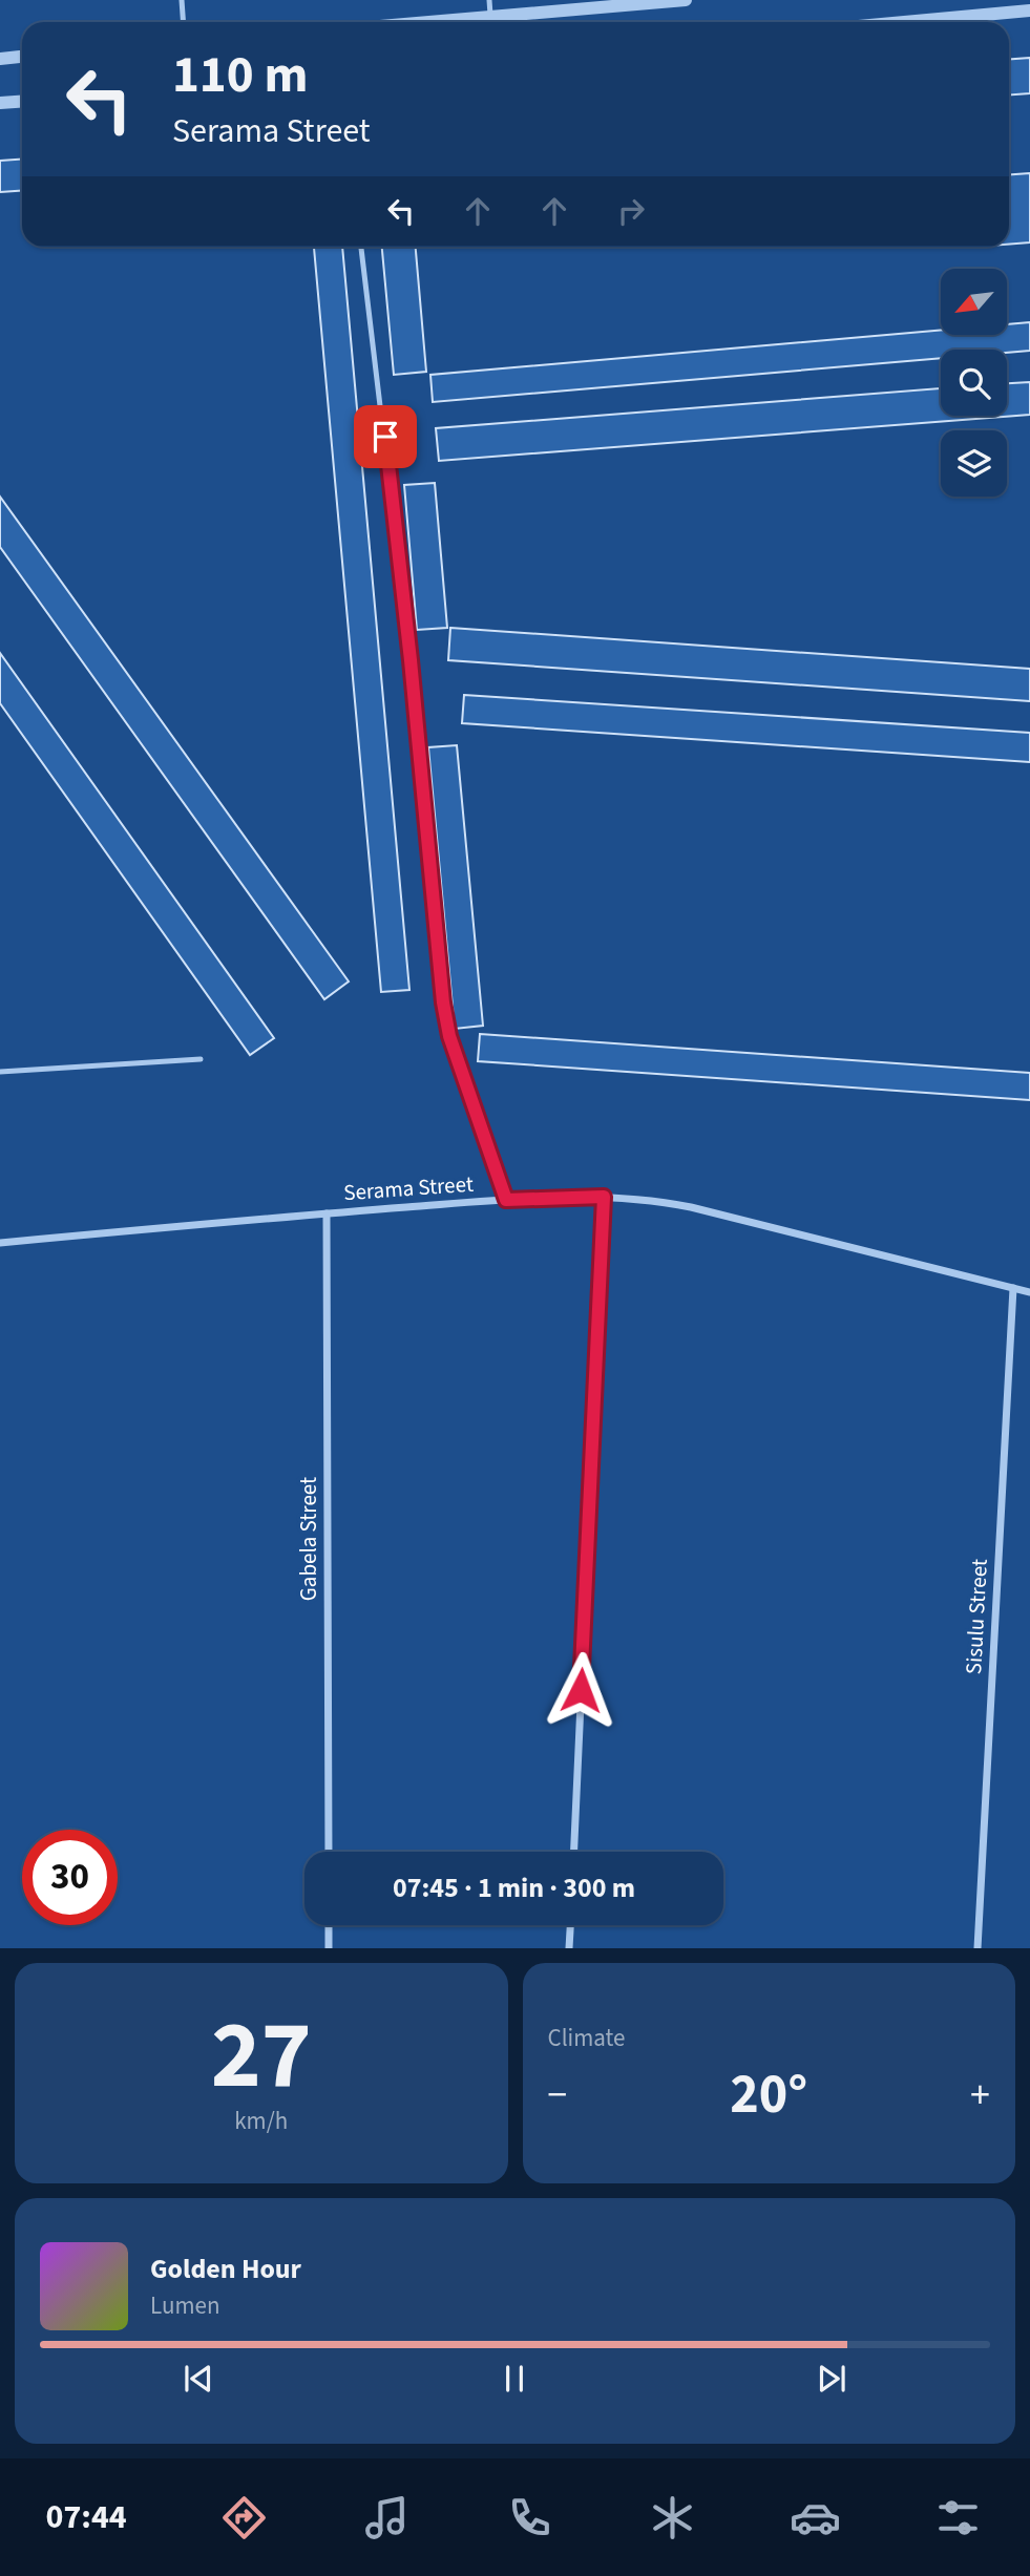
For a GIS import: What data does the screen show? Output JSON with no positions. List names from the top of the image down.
{
  "streets": {
    "street": ["Serama Street", "Gabela Street", "Sisulu Street"]
  },
  "crossings": [
    ["Serama Street", "Gabela Street"],
    ["Serama Street", "Sisulu Street"]
  ],
  "north": "bottom left",
  "page": {
    "turn": ["110 m", "Serama Street"],
    "limit": "30",
    "trip": "07:45 · 1 min · 300 m",
    "tile": [
      ["27", "km/h"],
      "Climate"
    ],
    "heat": ["−", "20°", "+"],
    "song": ["Golden Hour", "Lumen"],
    "tabs": "07:44"
  }
}
